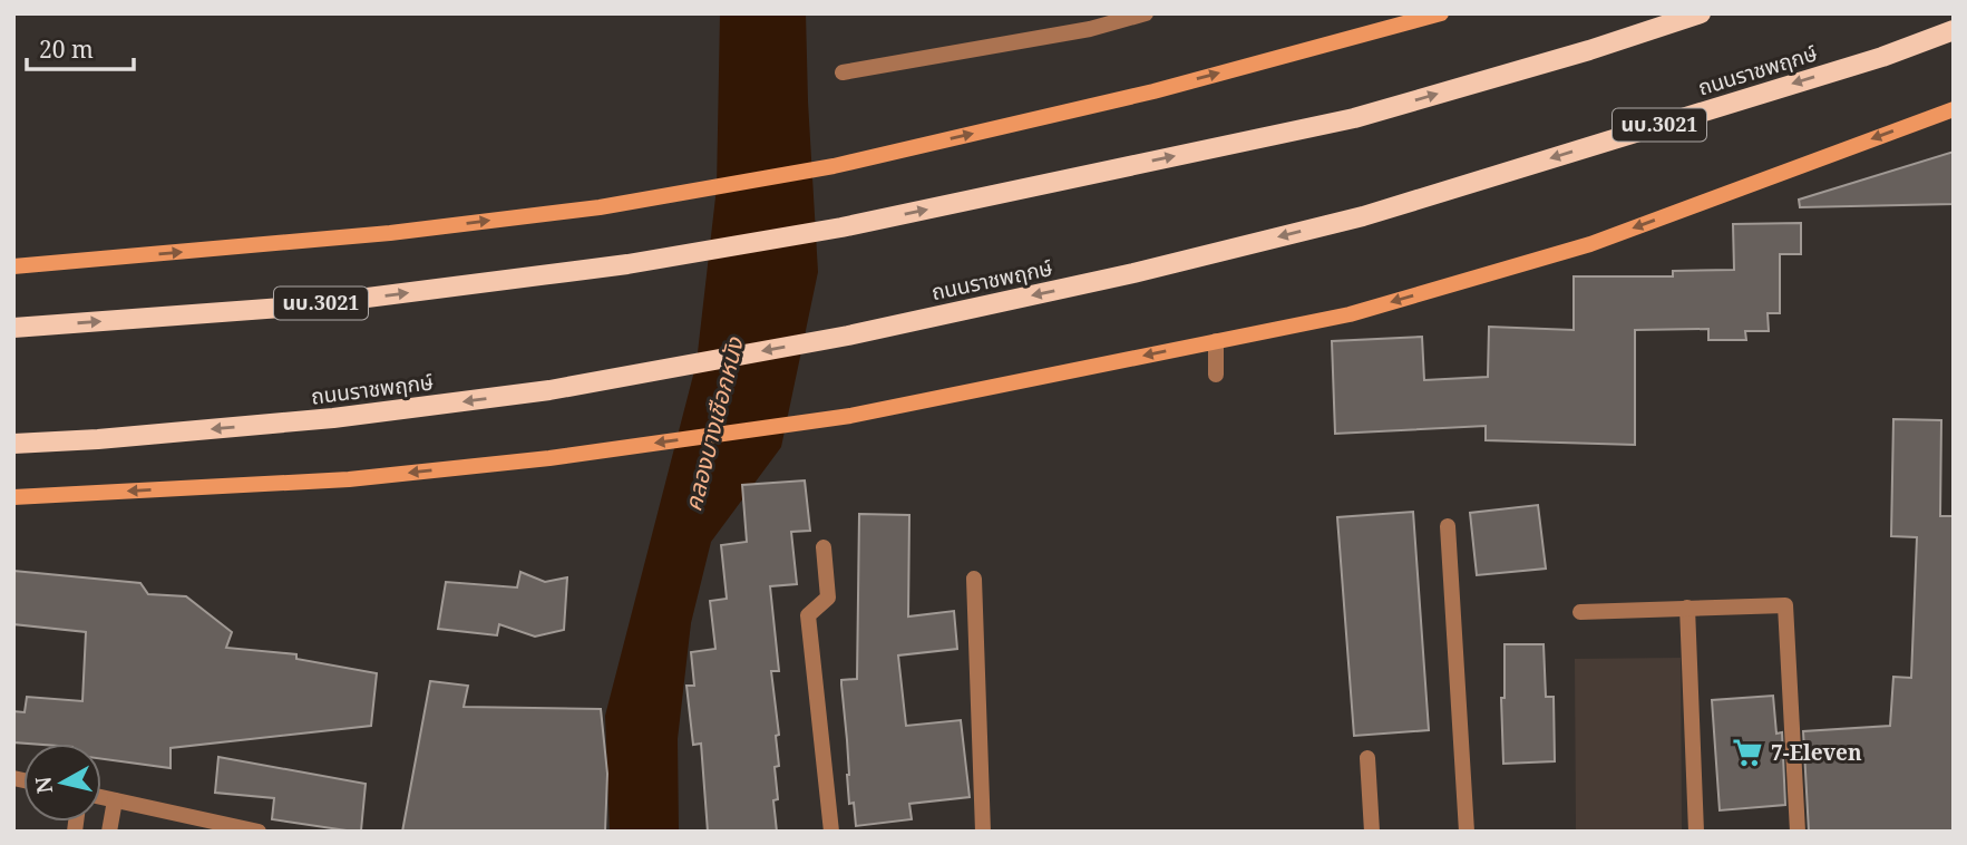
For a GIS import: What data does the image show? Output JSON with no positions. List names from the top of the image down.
{
  "streets": {
    "main road": ["ถนนราชพฤกษ์", "นบ.3021"]
  },
  "water": ["คลองบางเชือกหนัง"],
  "places": {
    "supermarket": ["7-Eleven"]
  },
  "scale_bar": "20 m",
  "north": "left"
}
